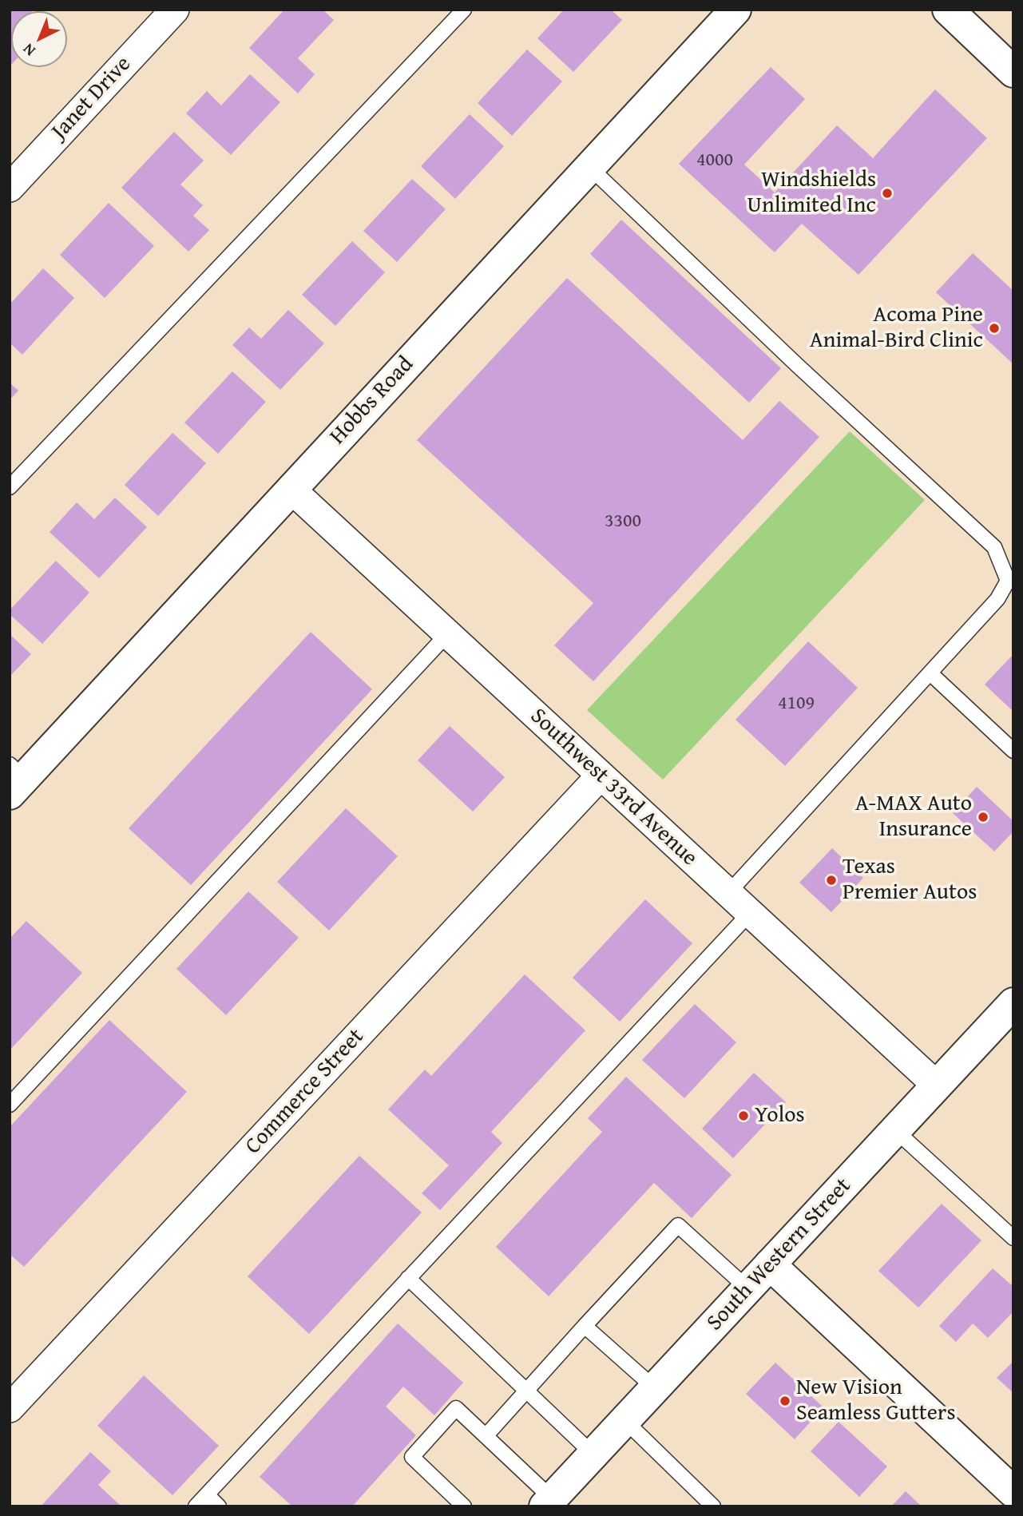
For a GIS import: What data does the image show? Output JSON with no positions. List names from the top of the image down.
{
  "streets": {
    "street": [
      "Janet Drive",
      "Hobbs Road",
      "Southwest 33rd Avenue",
      "Commerce Street",
      "South Western Street"
    ]
  },
  "crossings": [
    ["Hobbs Road", "Southwest 33rd Avenue"],
    ["Southwest 33rd Avenue", "Commerce Street"],
    ["Southwest 33rd Avenue", "South Western Street"]
  ],
  "places": [
    "Windshields Unlimited Inc",
    "Acoma Pine Animal-Bird Clinic",
    "A-MAX Auto Insurance",
    "Texas Premier Autos",
    "Yolos",
    "New Vision Seamless Gutters"
  ],
  "house_numbers": ["4000", "3300", "4109"],
  "north": "bottom left"
}
